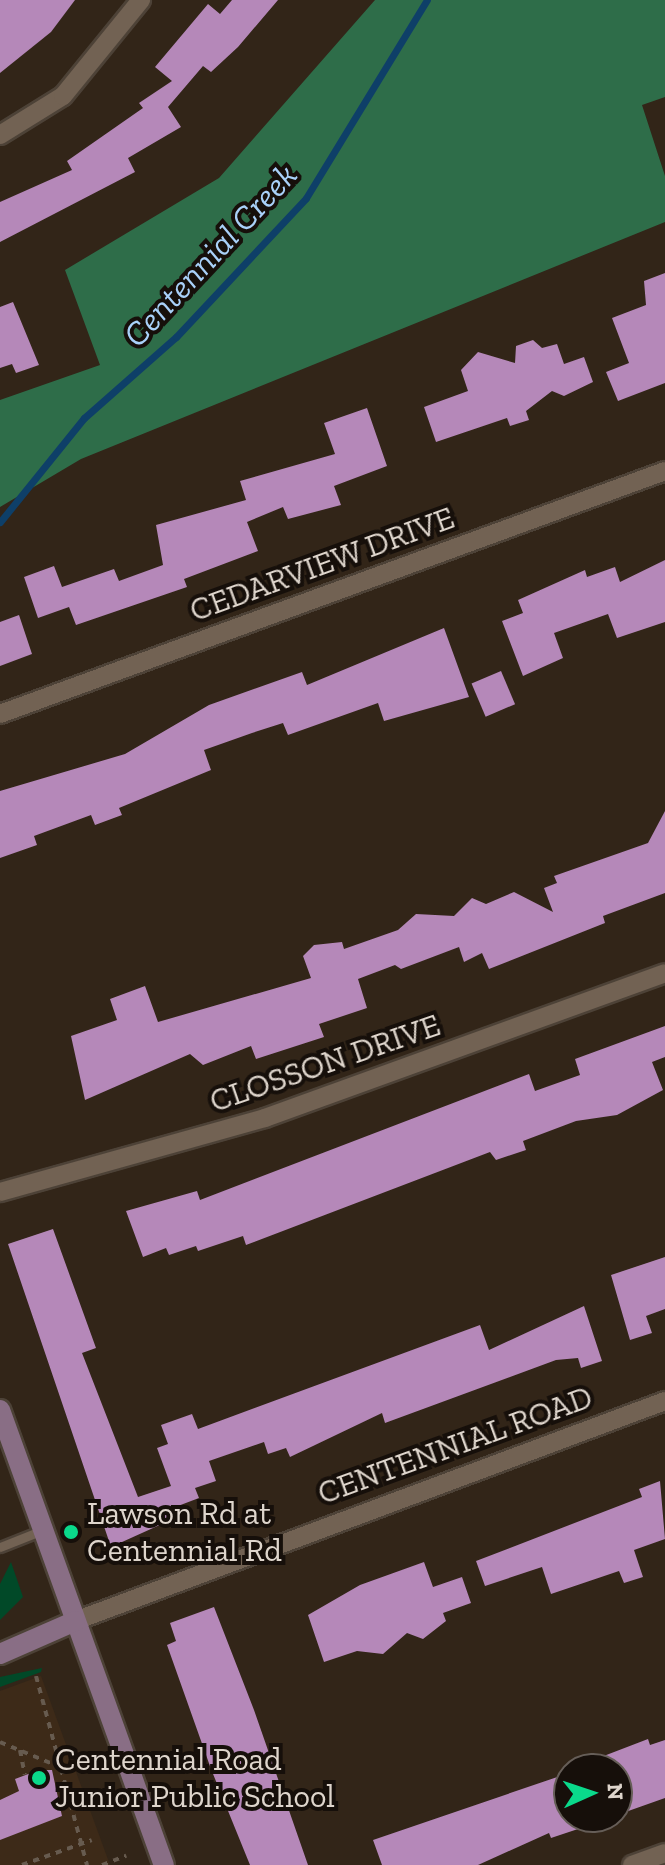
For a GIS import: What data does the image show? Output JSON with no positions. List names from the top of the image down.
{
  "streets": {
    "street": ["CEDARVIEW DRIVE", "CLOSSON DRIVE", "CENTENNIAL ROAD"]
  },
  "water": ["Centennial Creek"],
  "places": ["Lawson Rd at Centennial Rd", "Centennial Road Junior Public School"],
  "north": "right"
}
